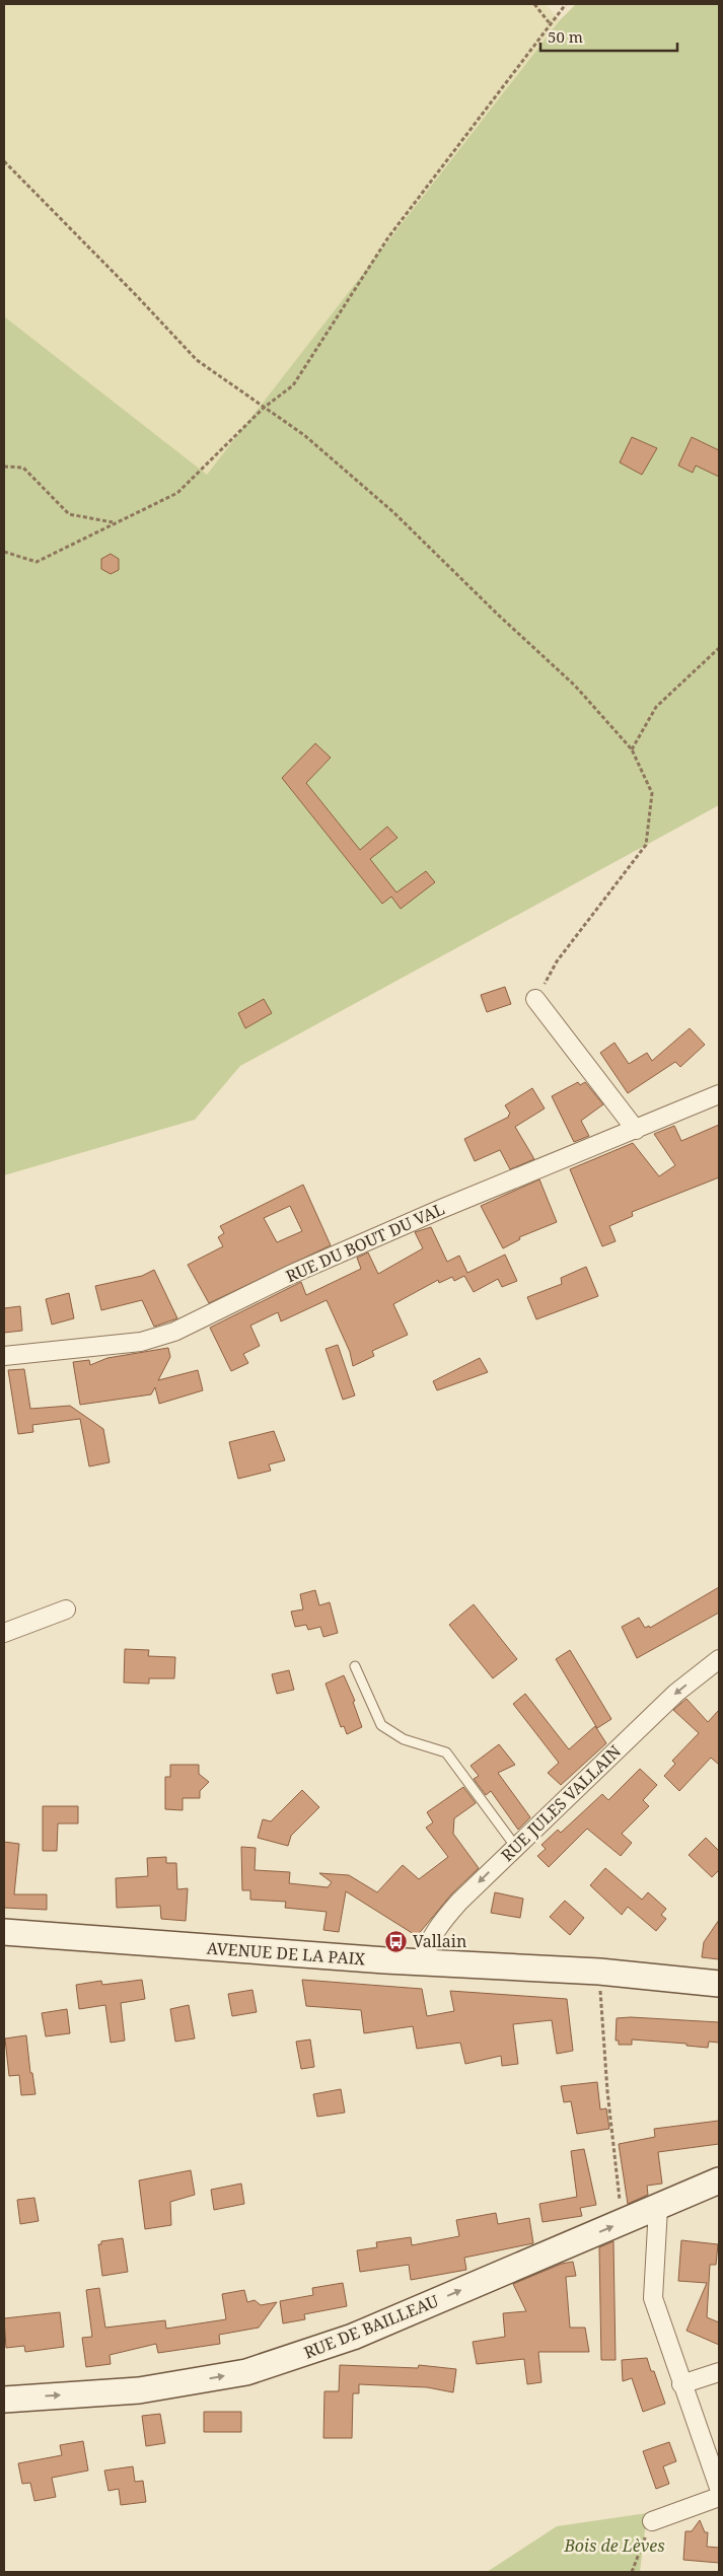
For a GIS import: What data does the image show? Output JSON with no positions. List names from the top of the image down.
{
  "streets": {
    "street": [
      "RUE DU BOUT DU VAL",
      "RUE JULES VALLAIN",
      "AVENUE DE LA PAIX",
      "RUE DE BAILLEAU"
    ]
  },
  "crossings": [
    ["RUE JULES VALLAIN", "AVENUE DE LA PAIX"]
  ],
  "one_way": ["RUE JULES VALLAIN", "RUE DE BAILLEAU"],
  "parks": ["Bois de Lèves"],
  "places": {
    "bus stop": ["Vallain"]
  },
  "scale_bar": "50 m"
}
